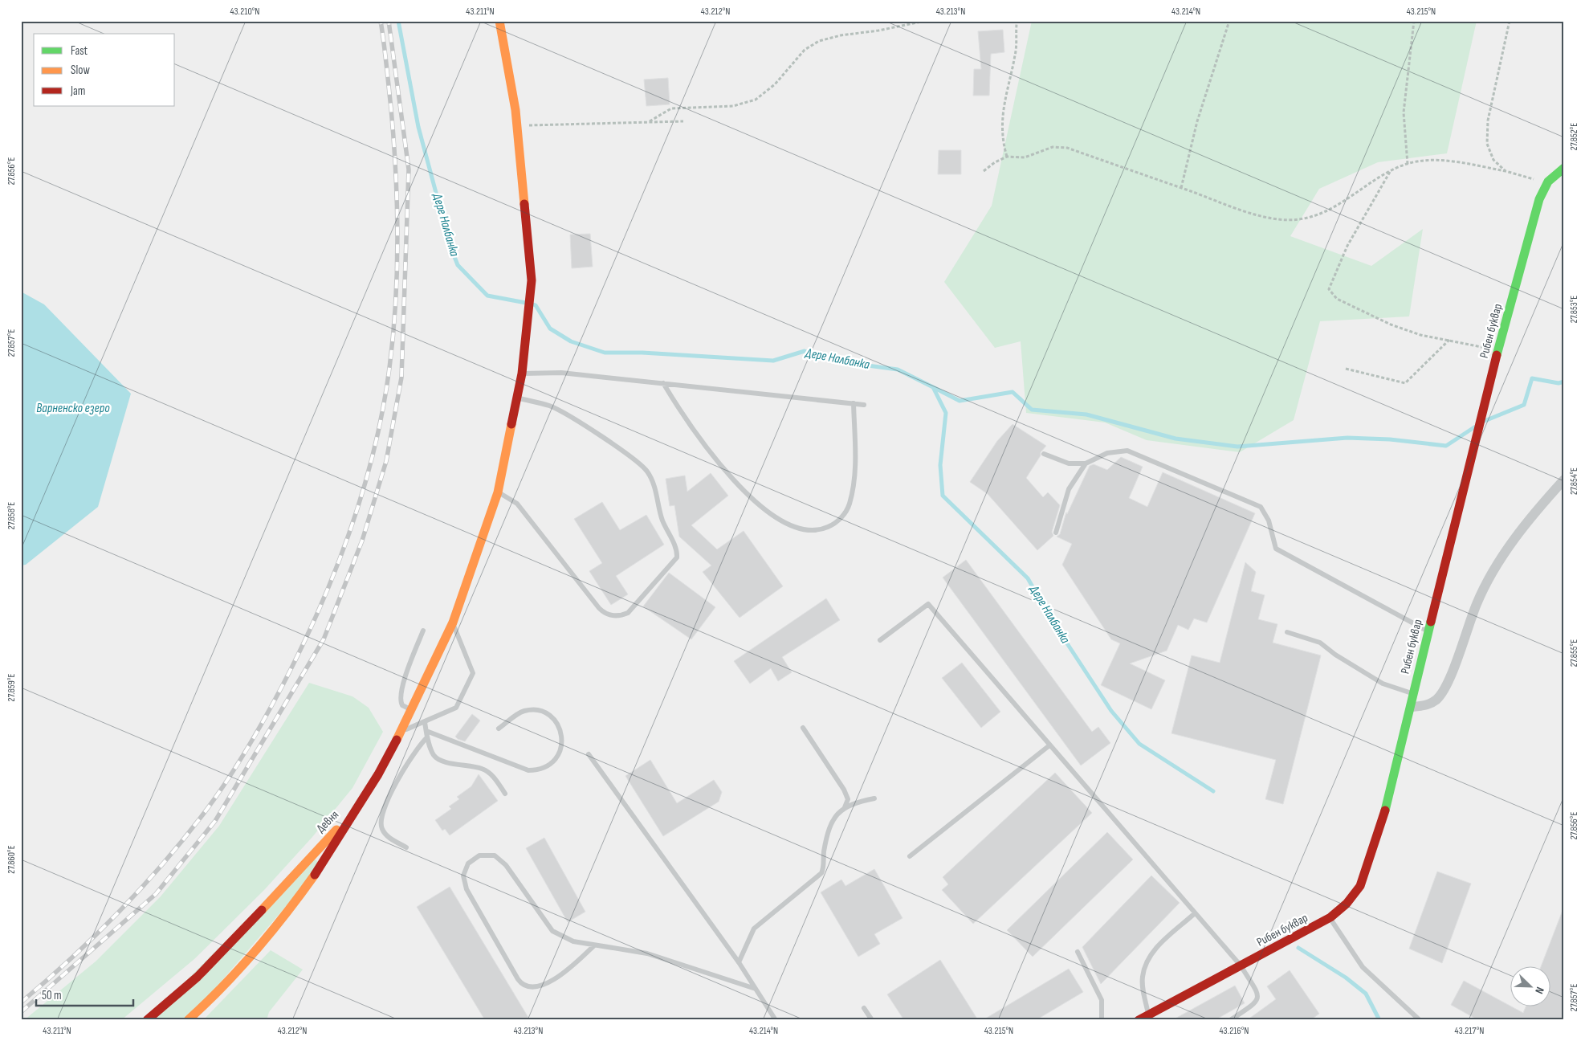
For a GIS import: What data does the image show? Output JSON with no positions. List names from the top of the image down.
{
  "streets": {
    "street": ["Рибен буквар", "Девня"]
  },
  "water": ["Дере Налбанка", "Варненско езеро"],
  "legend": ["Fast", "Slow", "Jam"],
  "scale_bar": "50 m",
  "north": "bottom right",
  "coordinates": [
    "43.210°N",
    "43.211°N",
    "43.212°N",
    "43.213°N",
    "43.214°N",
    "43.215°N",
    "27.852°E",
    "27.856°E",
    "27.853°E",
    "27.857°E",
    "27.854°E",
    "27.858°E",
    "27.855°E",
    "27.859°E",
    "27.860°E",
    "43.216°N",
    "43.217°N"
  ]
}
